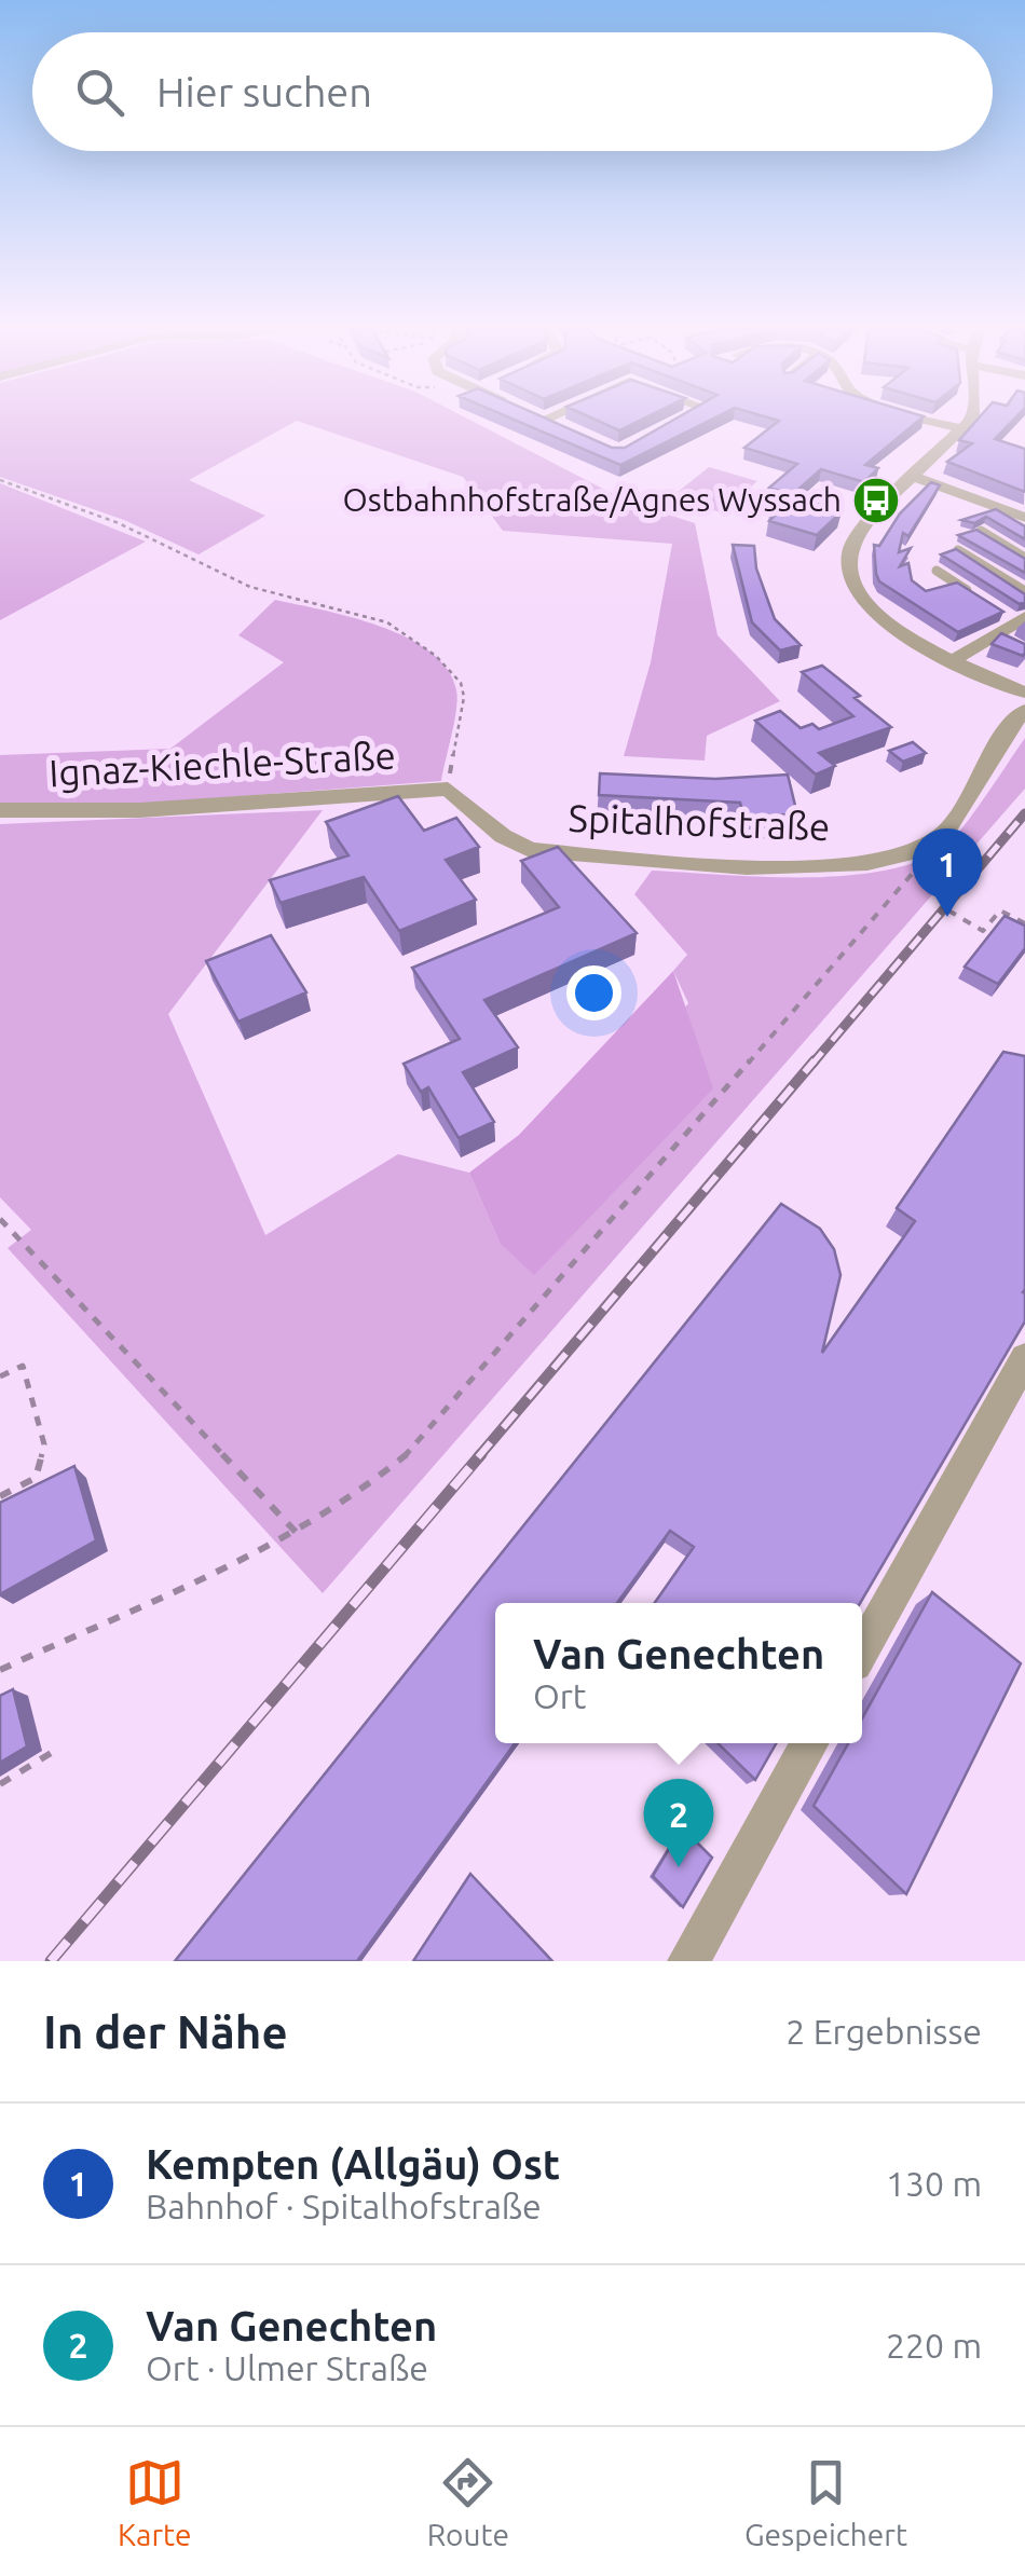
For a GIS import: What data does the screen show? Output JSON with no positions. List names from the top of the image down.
{
  "streets": {
    "street": ["Ignaz-Kiechle-Straße", "Spitalhofstraße"]
  },
  "crossings": [
    ["Ignaz-Kiechle-Straße", "Spitalhofstraße"]
  ],
  "places": {
    "bus stop": ["Ostbahnhofstraße/Agnes Wyssach"]
  },
  "page": {
    "search": "Hier suchen",
    "pins": ["1", "2"],
    "popup": ["Van Genechten", "Ort"],
    "heading": ["In der Nähe", "2 Ergebnisse"],
    "list": [
      {
        "mark": "1",
        "name": "Kempten (Allgäu) Ost",
        "note": "Bahnhof · Spitalhofstraße",
        "value": "130 m"
      },
      {
        "mark": "2",
        "name": "Van Genechten",
        "note": "Ort · Ulmer Straße",
        "value": "220 m"
      }
    ],
    "nav": ["Karte", "Route", "Gespeichert"]
  }
}
